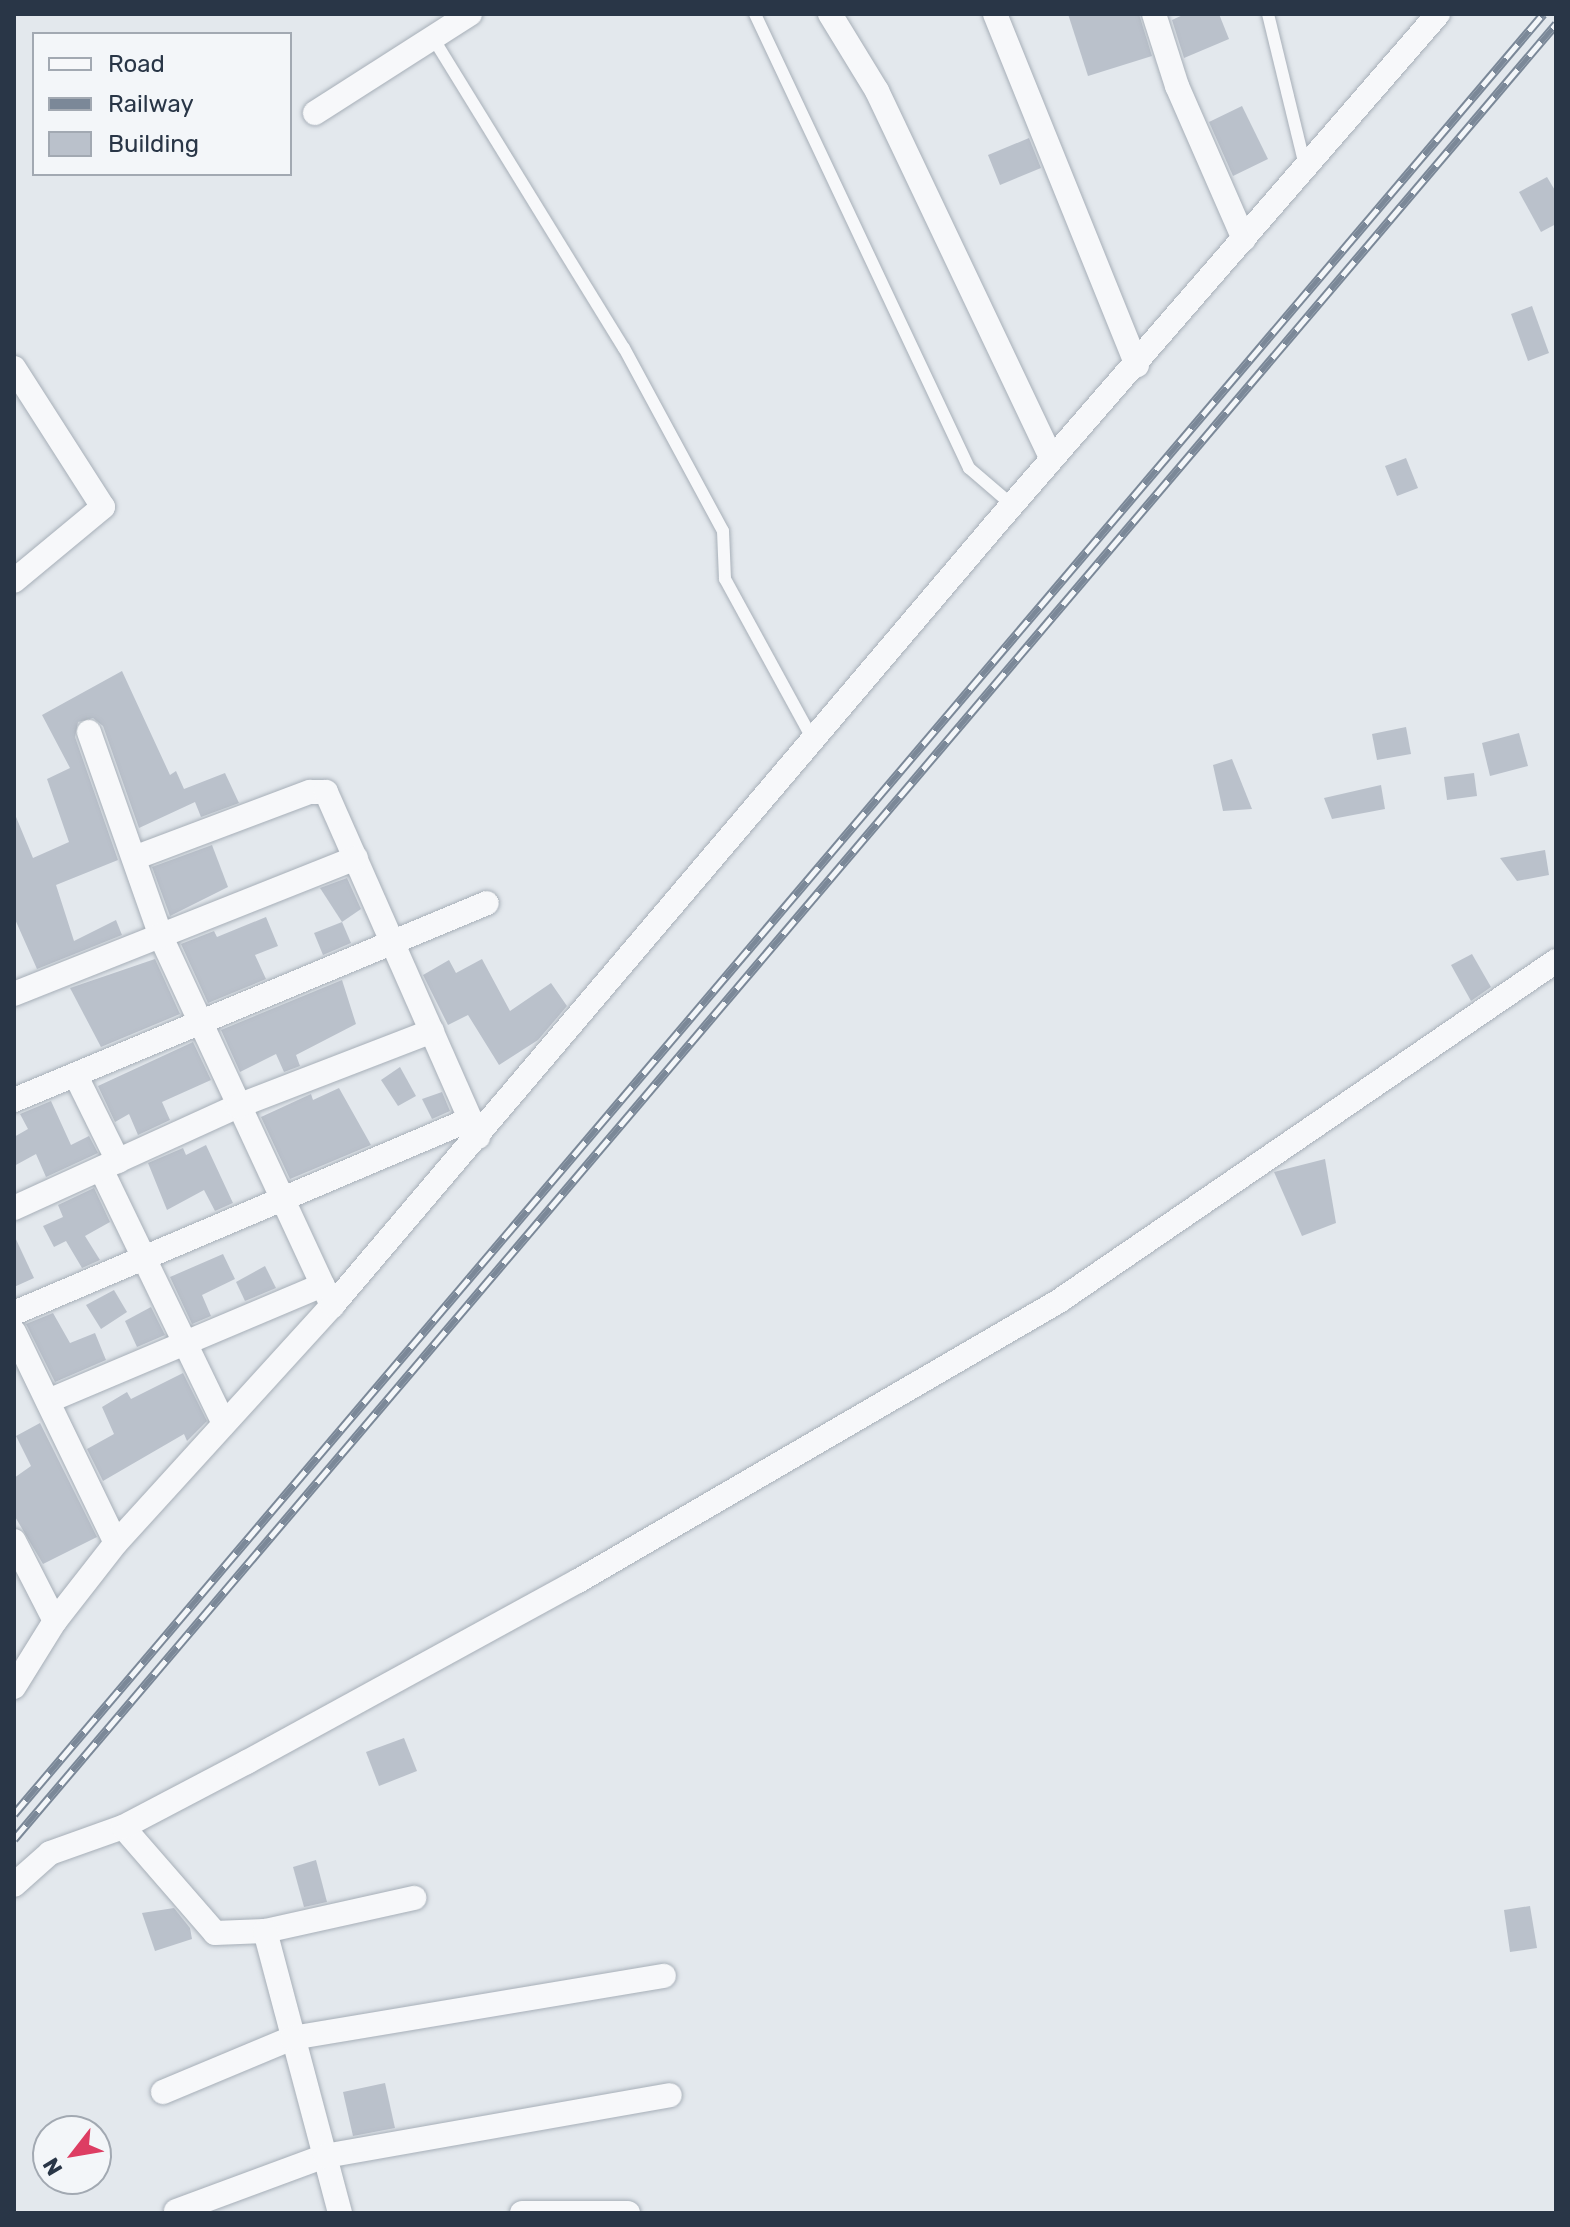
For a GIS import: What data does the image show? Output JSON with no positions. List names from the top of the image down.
{
  "legend": ["Road", "Railway", "Building"],
  "north": "bottom left"
}
